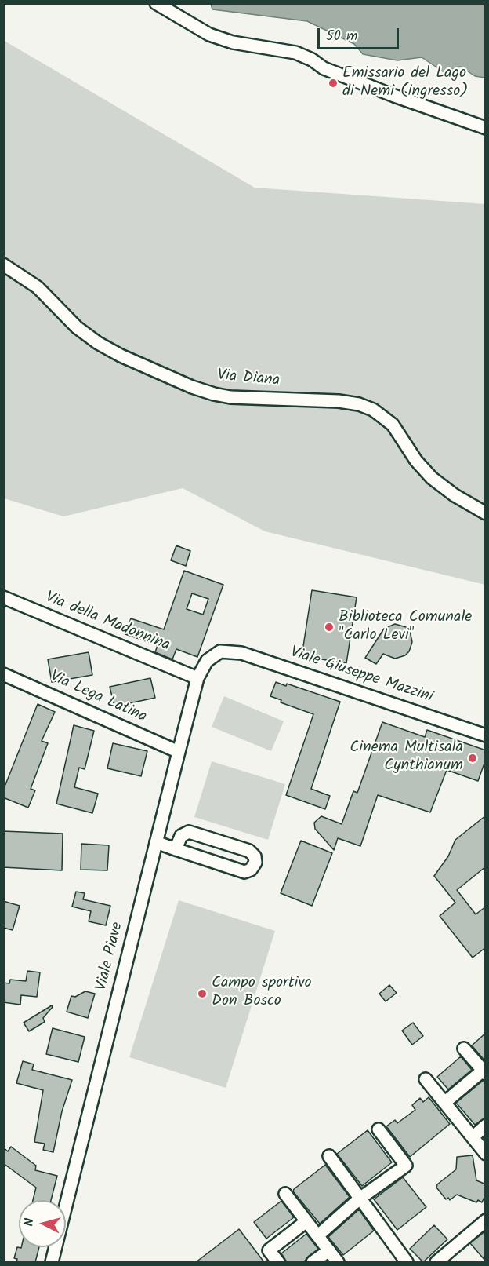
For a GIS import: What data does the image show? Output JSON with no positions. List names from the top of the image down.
{
  "streets": {
    "street": [
      "Via Diana",
      "Via della Madonnina",
      "Viale Giuseppe Mazzini",
      "Via Lega Latina",
      "Viale Piave"
    ]
  },
  "crossings": [
    ["Via della Madonnina", "Viale Piave"],
    ["Viale Giuseppe Mazzini", "Viale Piave"],
    ["Via Lega Latina", "Viale Piave"]
  ],
  "places": [
    "Emissario del Lago di Nemi (ingresso)",
    "Biblioteca Comunale \"Carlo Levi\"",
    "Cinema Multisala Cynthianum",
    "Campo sportivo Don Bosco"
  ],
  "scale_bar": "50 m",
  "north": "left"
}
